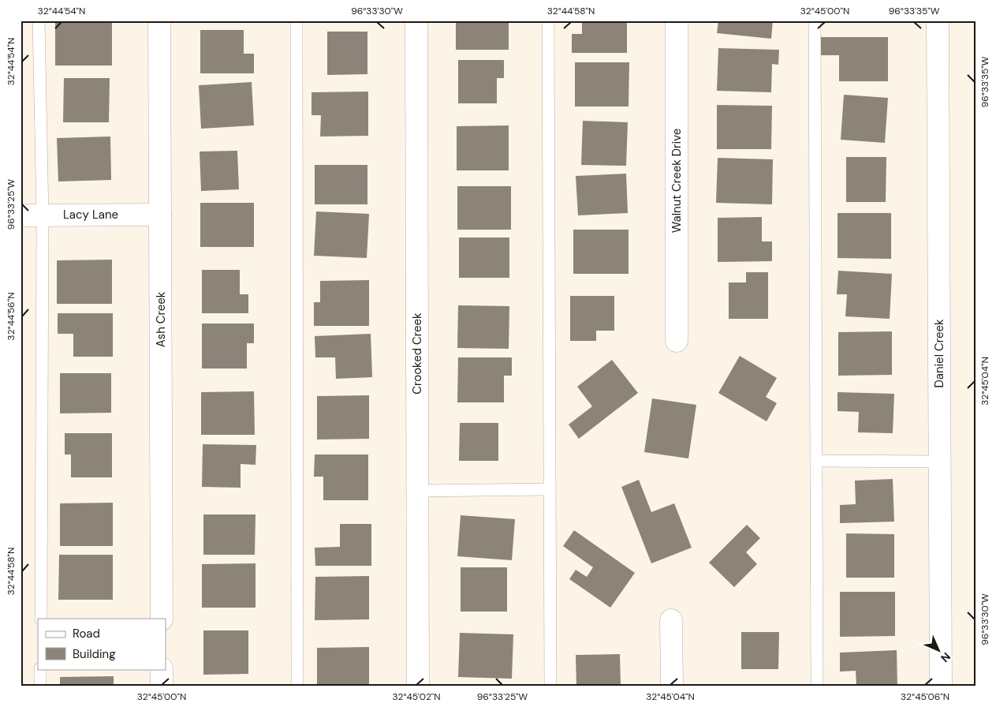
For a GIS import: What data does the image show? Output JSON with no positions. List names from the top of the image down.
{
  "streets": {
    "street": [
      "Walnut Creek Drive",
      "Lacy Lane",
      "Ash Creek",
      "Crooked Creek",
      "Daniel Creek"
    ]
  },
  "crossings": [
    ["Lacy Lane", "Ash Creek"]
  ],
  "legend": ["Road", "Building"],
  "north": "bottom right",
  "coordinates": [
    "32°44'54\"N",
    "96°33'30\"W",
    "32°44'58\"N",
    "32°45'00\"N",
    "96°33'35\"W",
    "96°33'25\"W",
    "32°44'56\"N",
    "32°45'04\"N",
    "32°45'02\"N",
    "32°45'06\"N"
  ]
}
